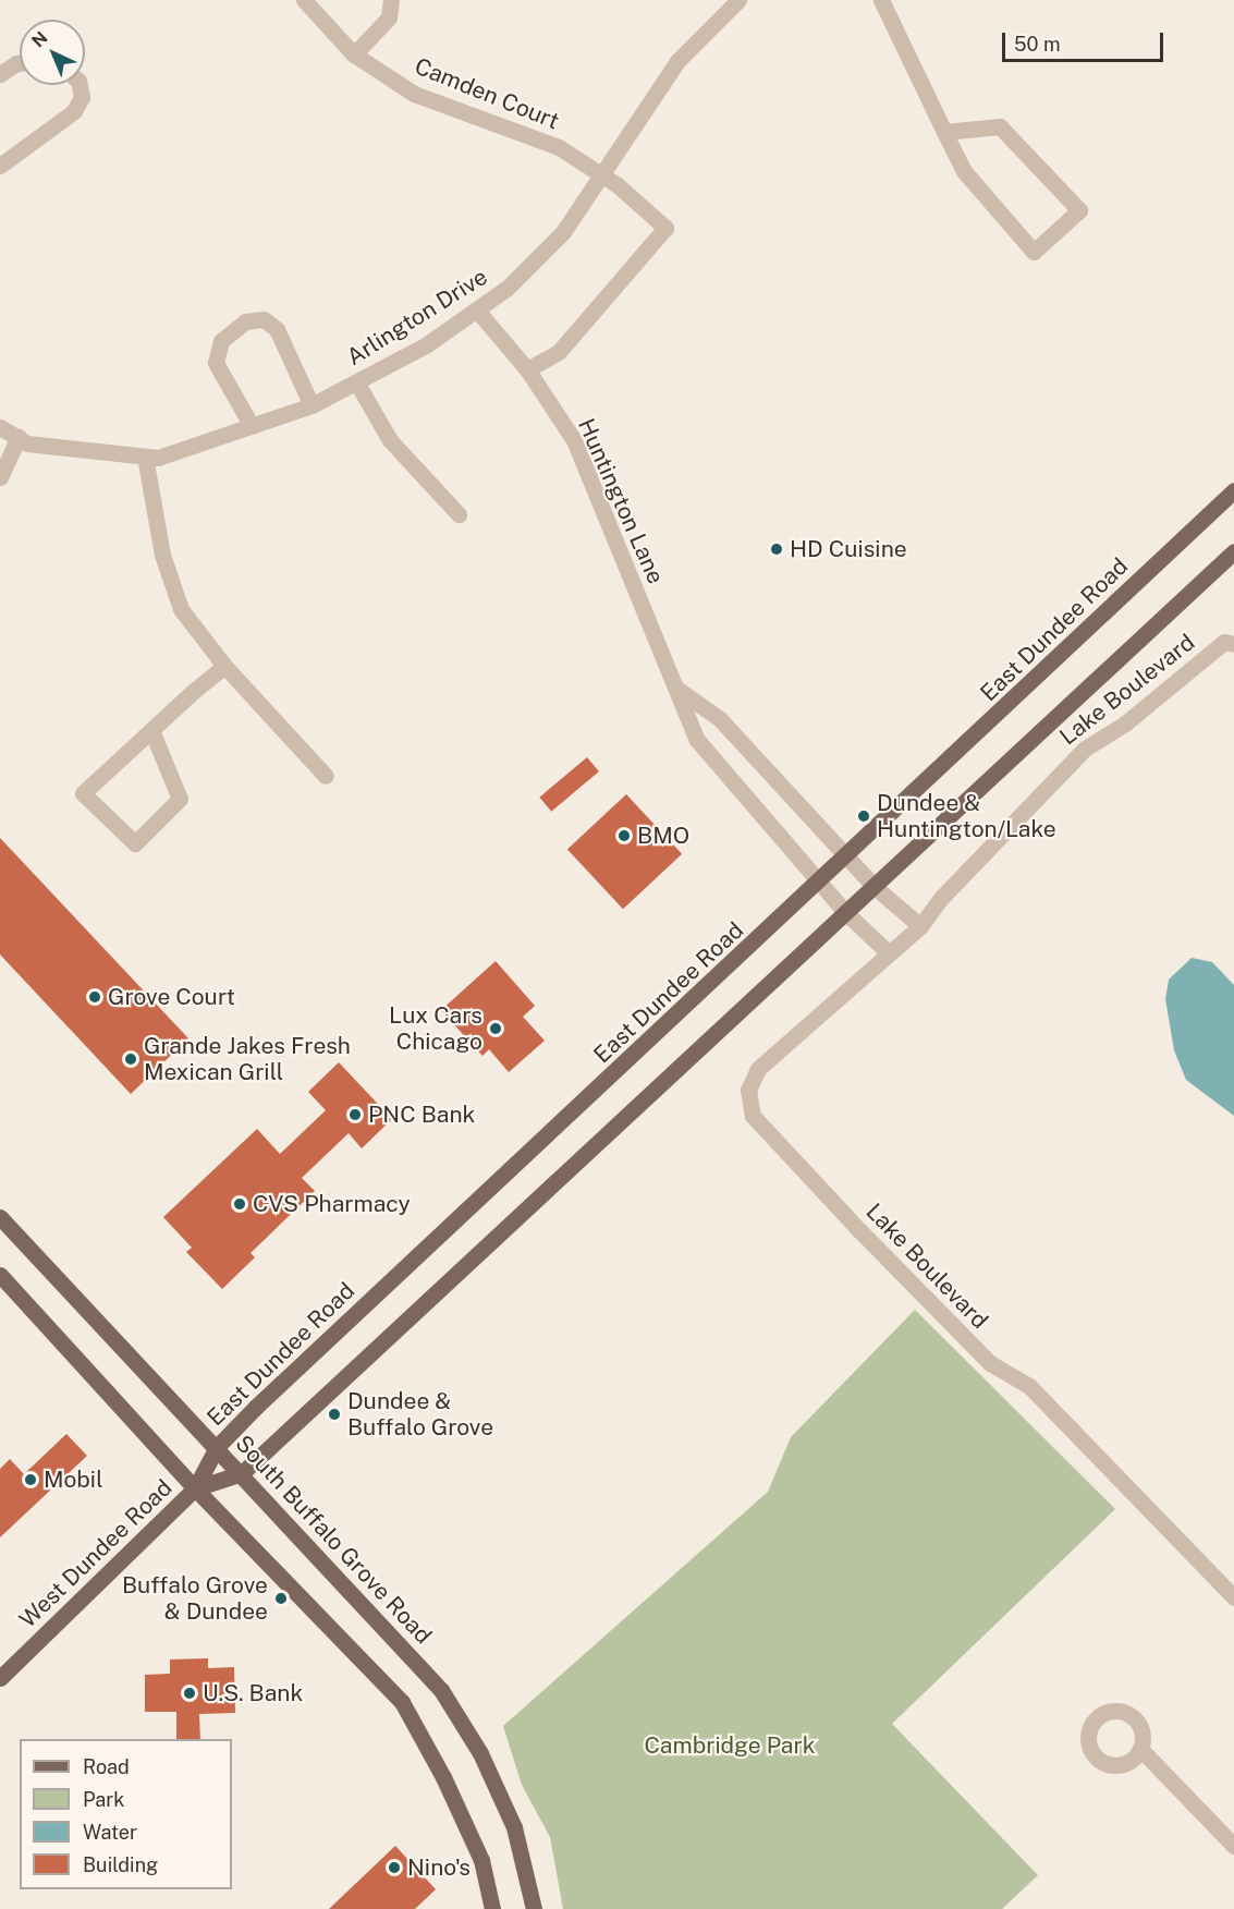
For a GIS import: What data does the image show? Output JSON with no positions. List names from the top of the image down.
{
  "streets": {
    "main road": ["East Dundee Road", "South Buffalo Grove Road", "West Dundee Road"],
    "street": [
      "Camden Court",
      "Arlington Drive",
      "Huntington Lane",
      "Lake Boulevard"
    ]
  },
  "crossings": [
    ["Camden Court", "Arlington Drive"],
    ["Camden Court", "Huntington Lane"],
    ["Arlington Drive", "Huntington Lane"],
    ["Huntington Lane", "East Dundee Road"],
    ["East Dundee Road", "South Buffalo Grove Road"],
    ["East Dundee Road", "West Dundee Road"]
  ],
  "parks": ["Cambridge Park"],
  "places": [
    "HD Cuisine",
    "Dundee & Huntington/Lake",
    "BMO",
    "Grove Court",
    "Lux Cars Chicago",
    "Grande Jakes Fresh Mexican Grill",
    "PNC Bank",
    "CVS Pharmacy",
    "Dundee & Buffalo Grove",
    "Mobil",
    "Buffalo Grove & Dundee",
    "U.S. Bank",
    "Nino's"
  ],
  "legend": [
    "Road",
    "Park",
    "Water",
    "Building"
  ],
  "scale_bar": "50 m",
  "north": "top left"
}
